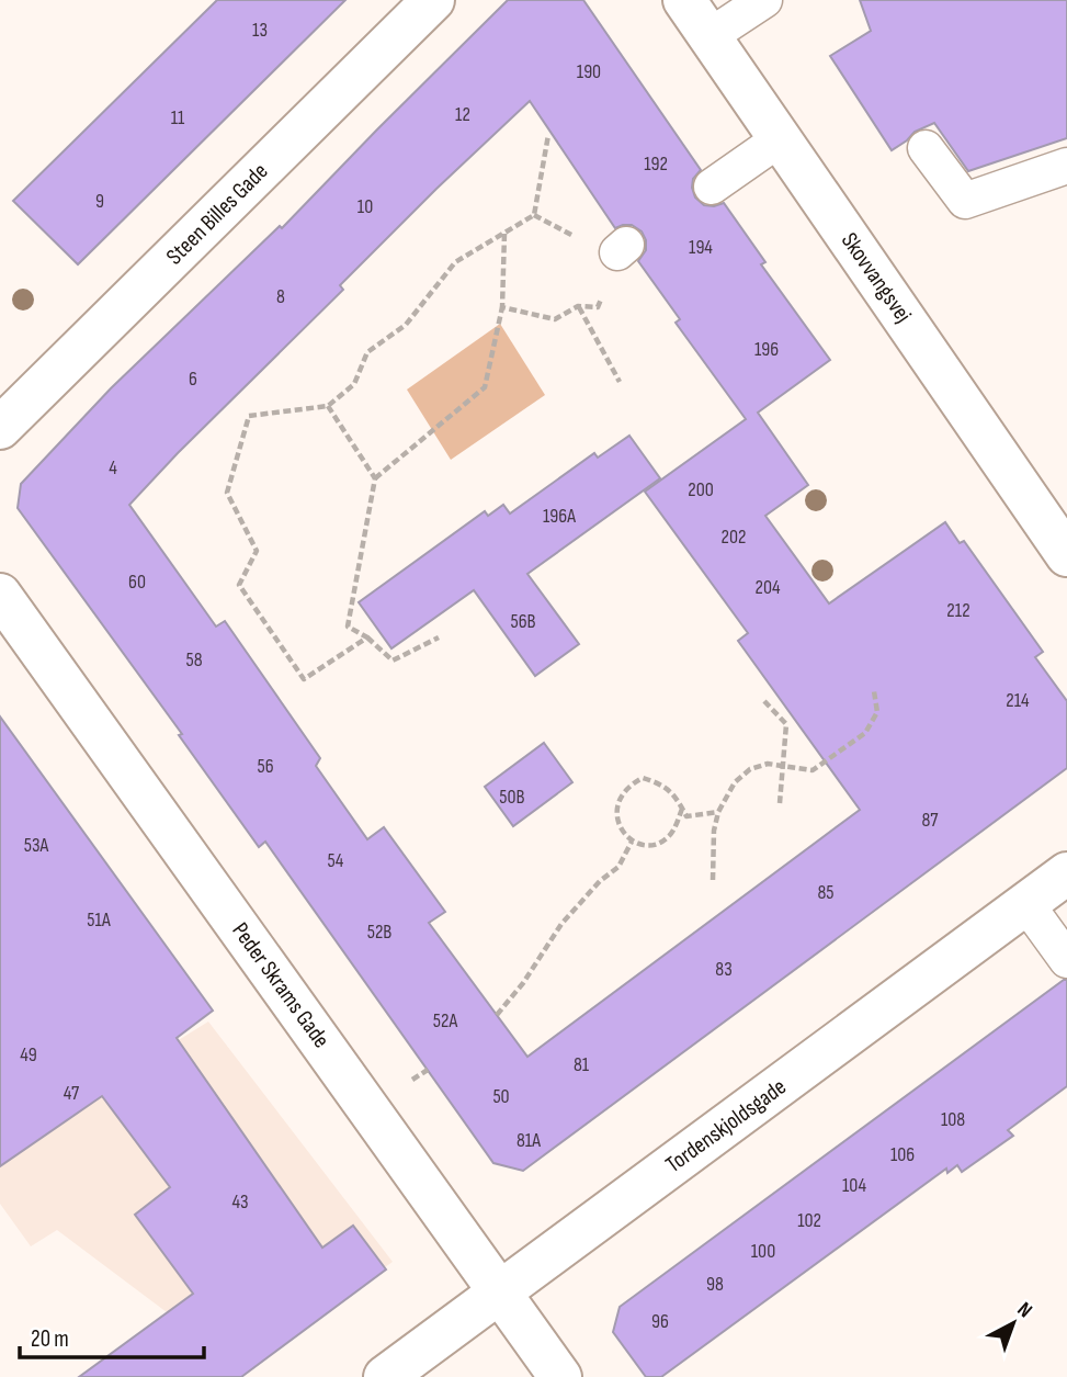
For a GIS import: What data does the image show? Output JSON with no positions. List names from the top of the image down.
{
  "streets": {
    "street": [
      "Steen Billes Gade",
      "Skovvangsvej",
      "Peder Skrams Gade",
      "Tordenskjoldsgade"
    ]
  },
  "crossings": [
    ["Peder Skrams Gade", "Tordenskjoldsgade"]
  ],
  "house_numbers": [
    "13",
    "190",
    "12",
    "11",
    "192",
    "9",
    "10",
    "194",
    "8",
    "196",
    "6",
    "4",
    "200",
    "196A",
    "202",
    "60",
    "204",
    "212",
    "56B",
    "58",
    "214",
    "56",
    "50B",
    "87",
    "53A",
    "54",
    "85",
    "51A",
    "52B",
    "83",
    "52A",
    "49",
    "81",
    "47",
    "50",
    "108",
    "81A",
    "106",
    "104",
    "43",
    "102",
    "100",
    "98",
    "96"
  ],
  "scale_bar": "20 m",
  "north": "top right"
}
